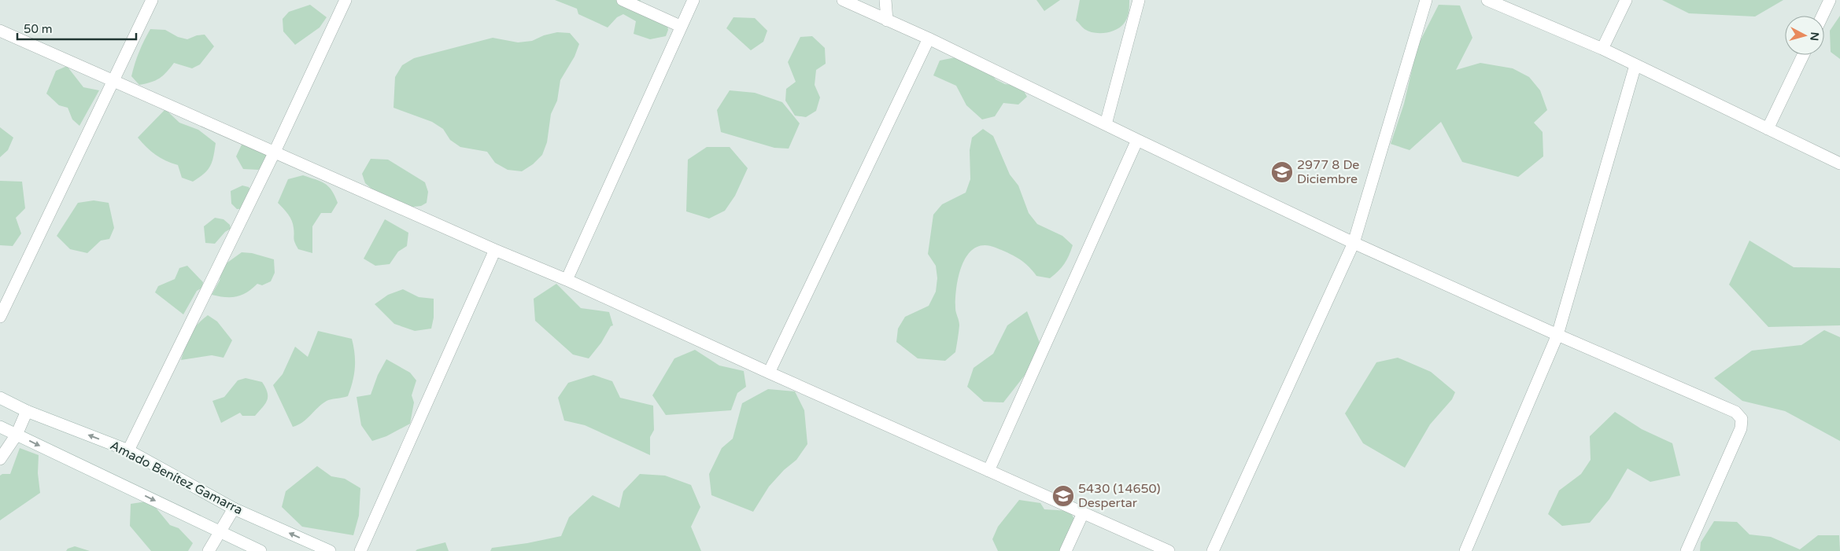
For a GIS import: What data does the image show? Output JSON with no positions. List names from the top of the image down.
{
  "streets": {
    "street": ["Amado Benítez Gamarra"]
  },
  "places": {
    "school or university": ["2977 8 De Diciembre", "5430 (14650) Despertar"]
  },
  "scale_bar": "50 m",
  "north": "right"
}
